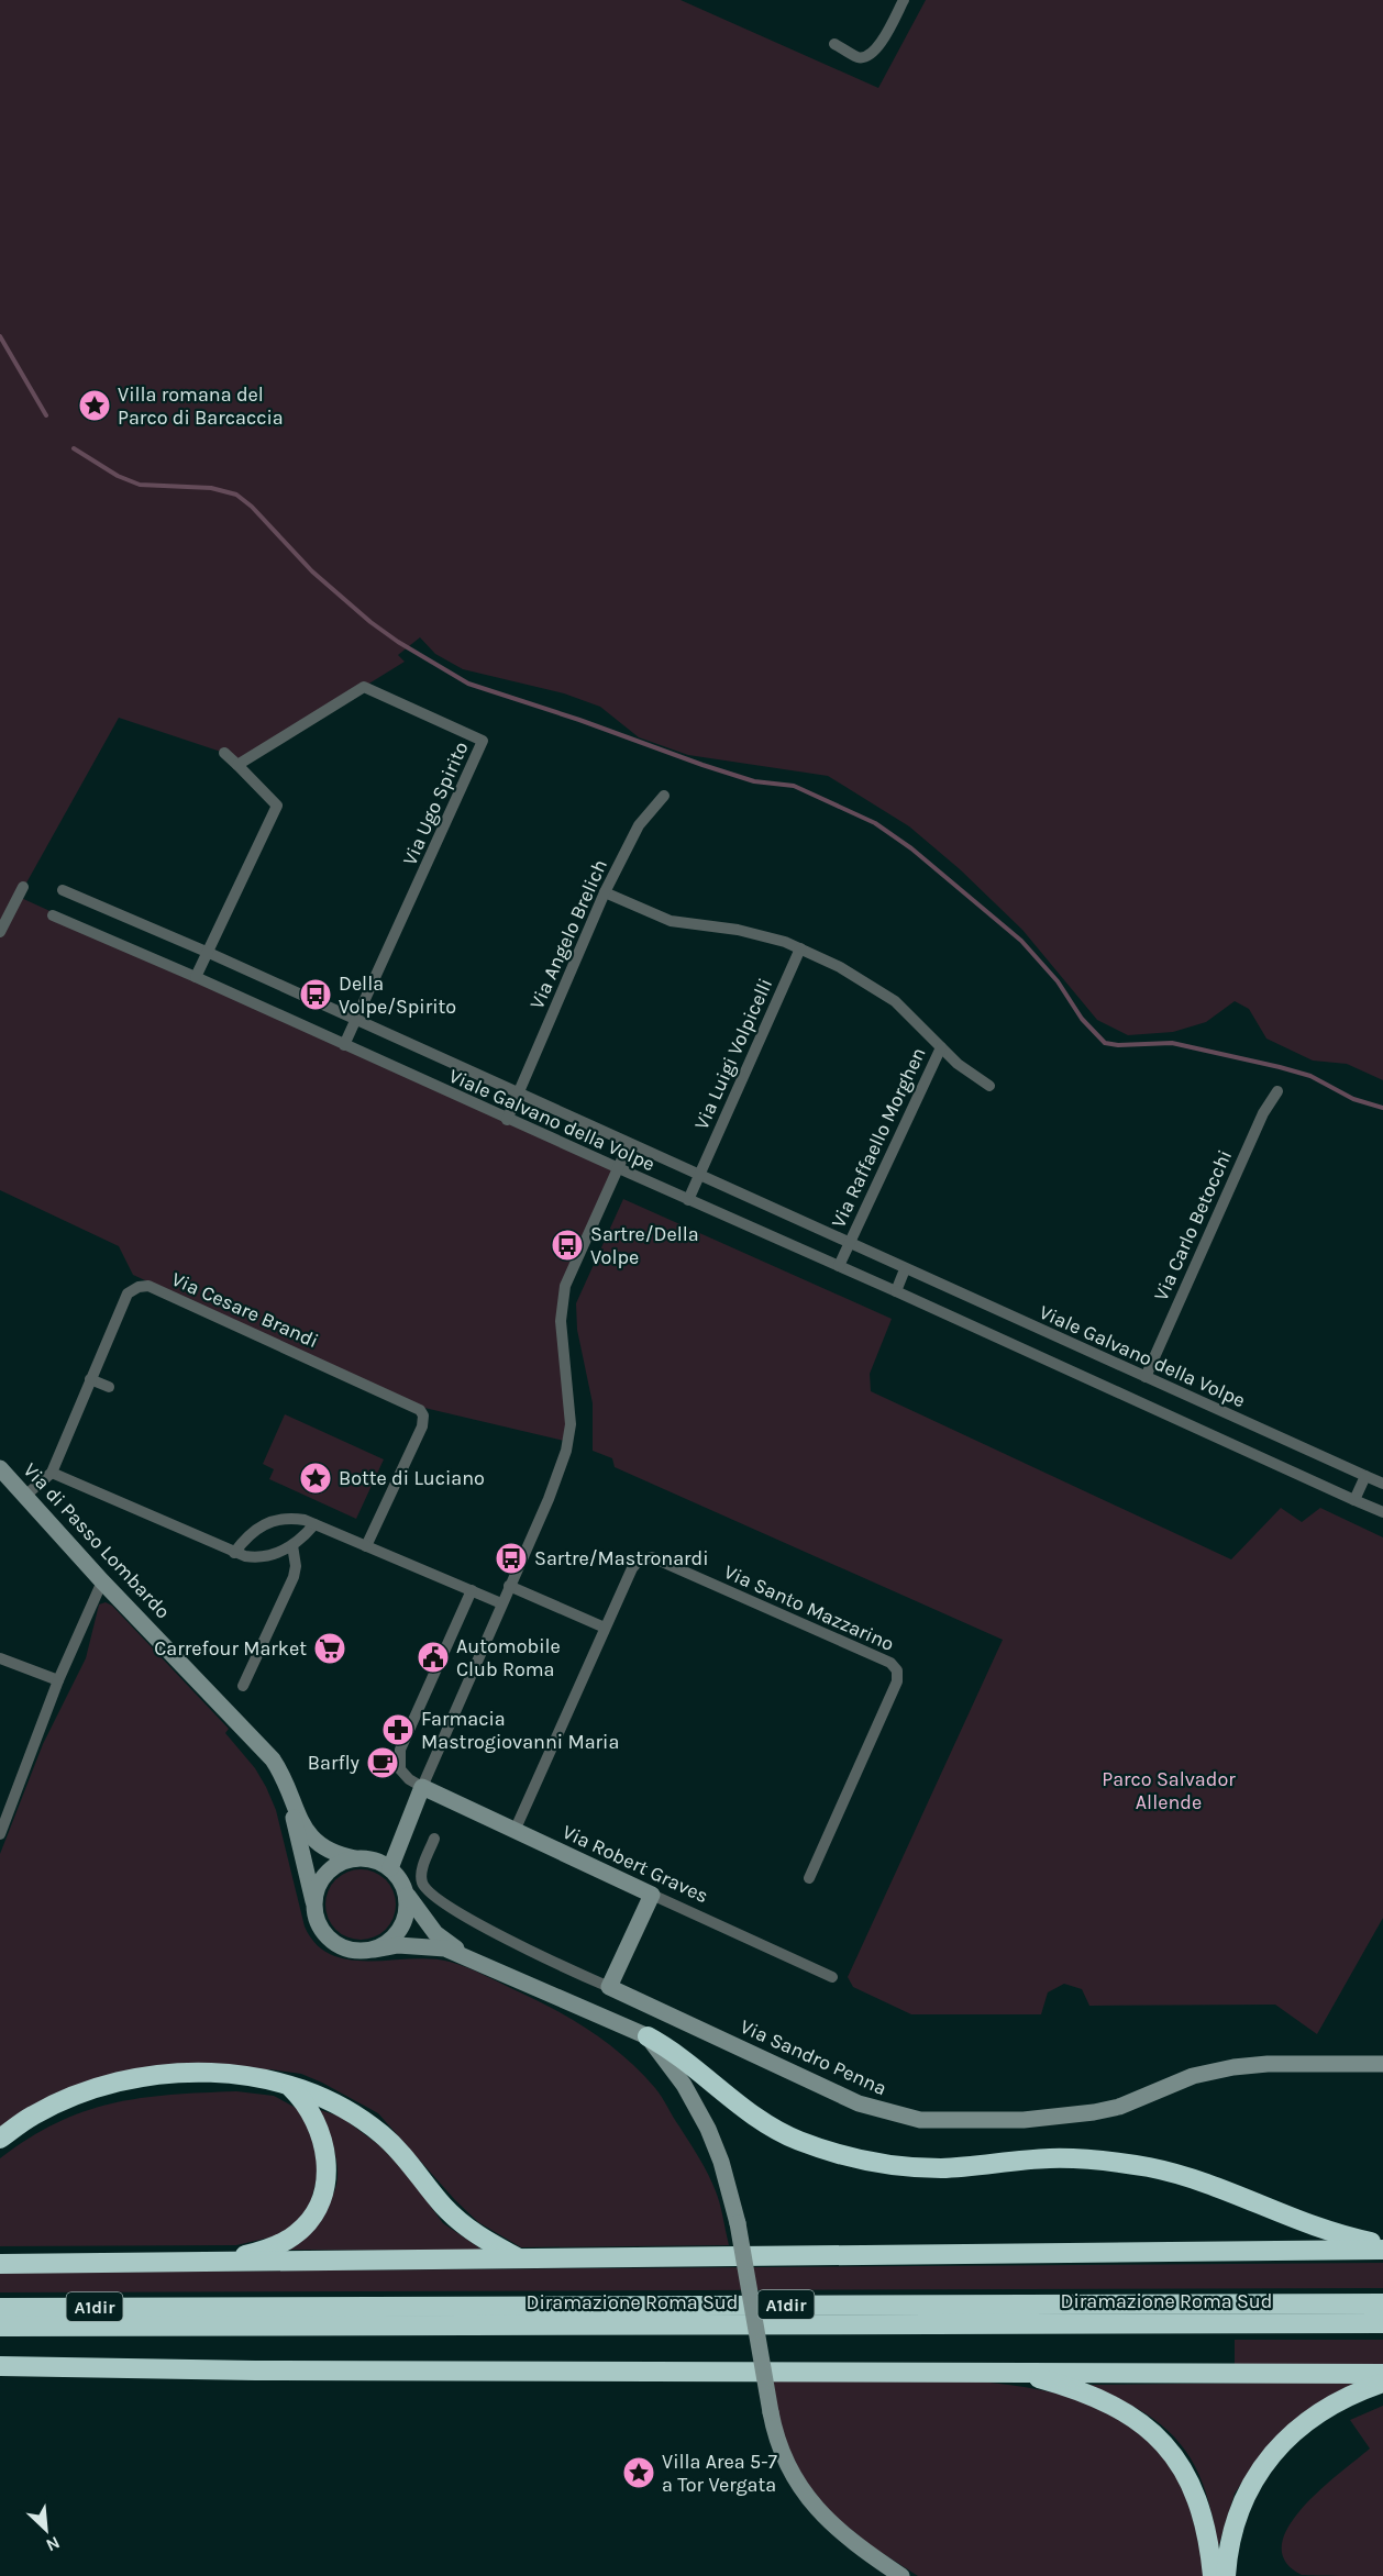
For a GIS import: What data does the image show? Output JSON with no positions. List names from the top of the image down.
{
  "streets": {
    "highway": ["Diramazione Roma Sud", "A1dir"],
    "street": [
      "Via Ugo Spirito",
      "Via Angelo Brelich",
      "Via Luigi Volpicelli",
      "Viale Galvano della Volpe",
      "Via Raffaello Morghen",
      "Via Carlo Betocchi",
      "Via Cesare Brandi",
      "Via di Passo Lombardo",
      "Via Santo Mazzarino",
      "Via Robert Graves",
      "Via Sandro Penna"
    ]
  },
  "crossings": [
    ["Via Ugo Spirito", "Viale Galvano della Volpe"],
    ["Via Angelo Brelich", "Viale Galvano della Volpe"],
    ["Via Luigi Volpicelli", "Viale Galvano della Volpe"],
    ["Viale Galvano della Volpe", "Via Raffaello Morghen"],
    ["Viale Galvano della Volpe", "Via Carlo Betocchi"],
    ["Via Cesare Brandi", "Via di Passo Lombardo"],
    ["Via Santo Mazzarino", "Via Robert Graves"]
  ],
  "parks": ["Parco Salvador Allende"],
  "places": {
    "place": ["Villa romana del Parco di Barcaccia", "Botte di Luciano", "Villa Area 5-7 a Tor Vergata"],
    "bus stop": ["Della Volpe/Spirito", "Sartre/Della Volpe", "Sartre/Mastronardi"],
    "supermarket": ["Carrefour Market"],
    "public building": ["Automobile Club Roma"],
    "pharmacy": ["Farmacia Mastrogiovanni Maria"],
    "cafe": ["Barfly"]
  },
  "north": "bottom right"
}
